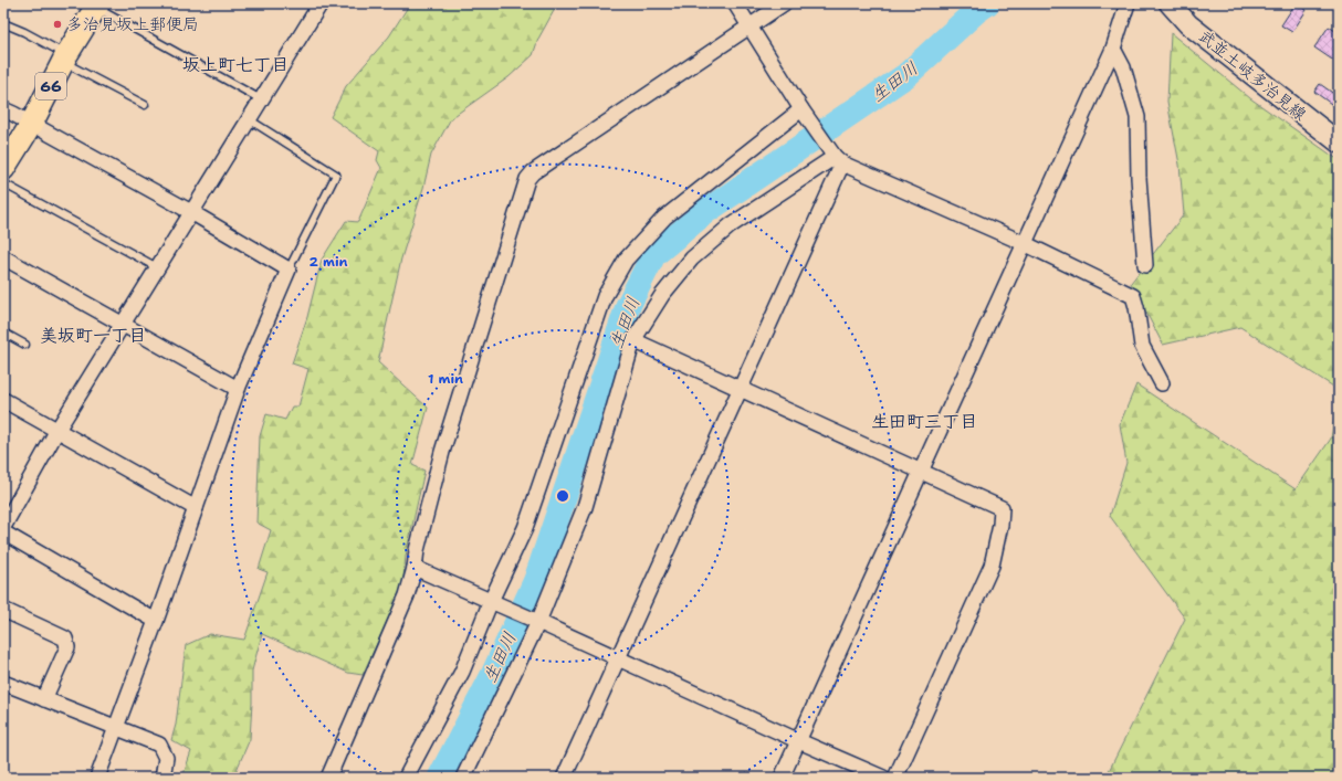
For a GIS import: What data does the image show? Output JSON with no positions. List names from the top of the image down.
{
  "streets": {
    "main road": ["武並土岐多治見線", "66"]
  },
  "districts": ["坂上町七丁目", "美坂町一丁目", "生田町三丁目"],
  "water": ["生田川"],
  "places": ["多治見坂上郵便局"],
  "rings": ["2 min", "1 min"]
}
